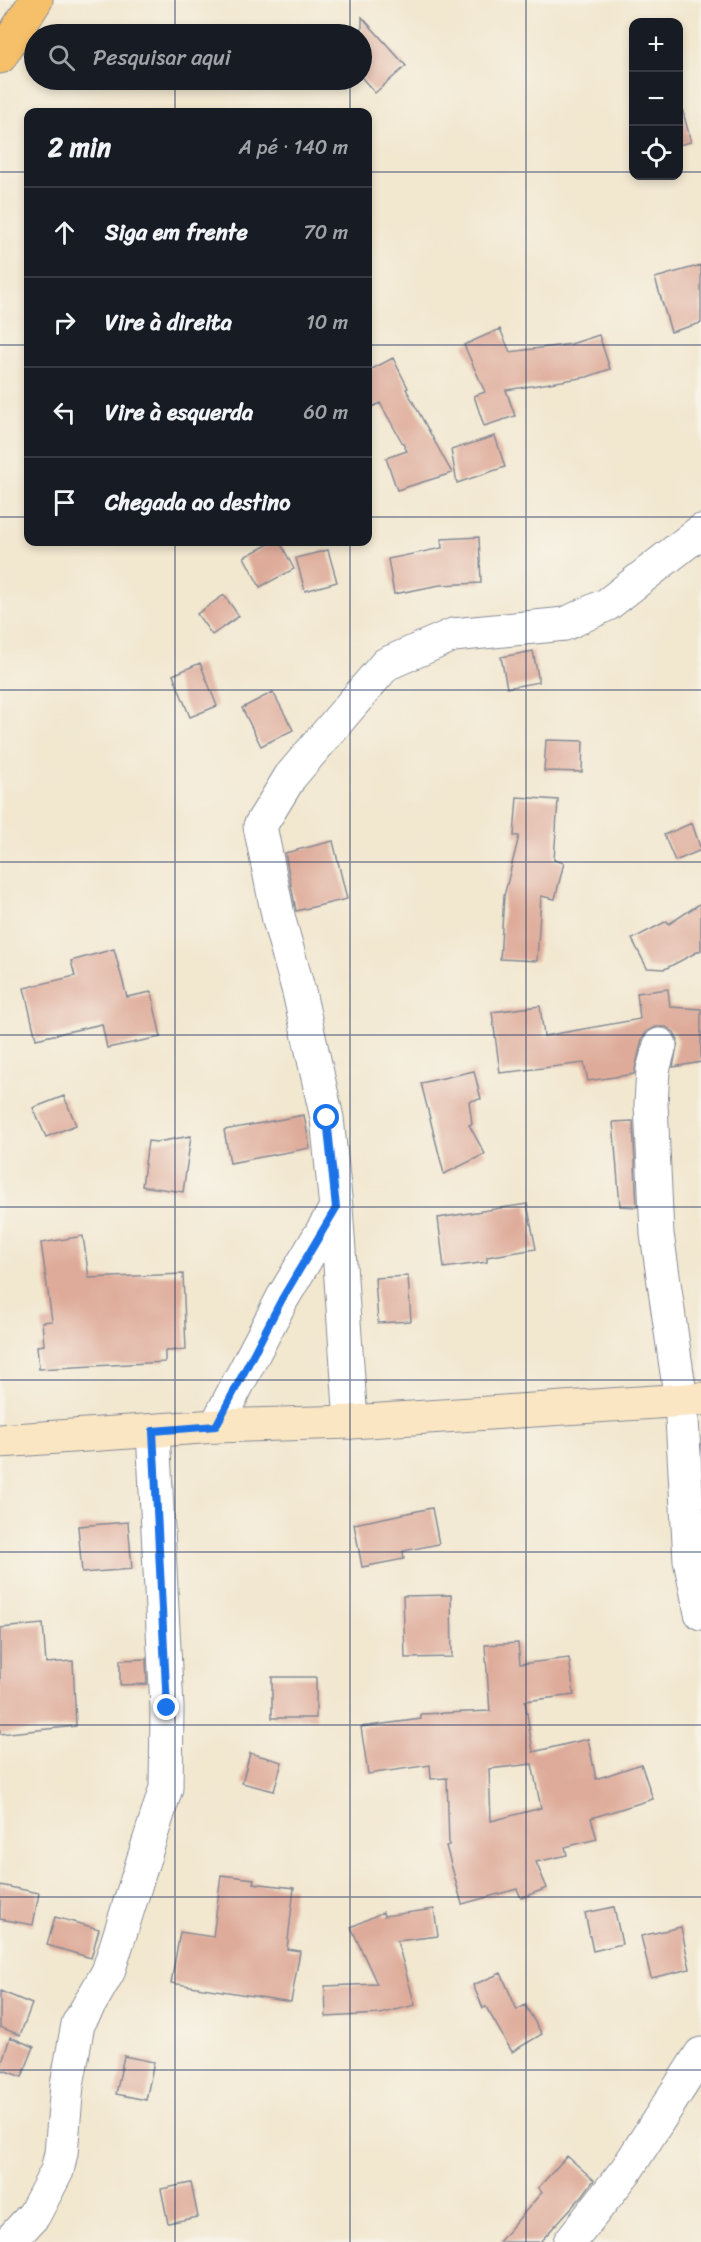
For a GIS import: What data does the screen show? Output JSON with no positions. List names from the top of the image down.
{
  "page": {
    "map_buttons": ["+", "−"],
    "search": "Pesquisar aqui",
    "heading": ["2 min", "A pé · 140 m"],
    "list": [
      ["Siga em frente", "70 m"],
      ["Vire à direita", "10 m"],
      ["Vire à esquerda", "60 m"],
      "Chegada ao destino"
    ]
  }
}
